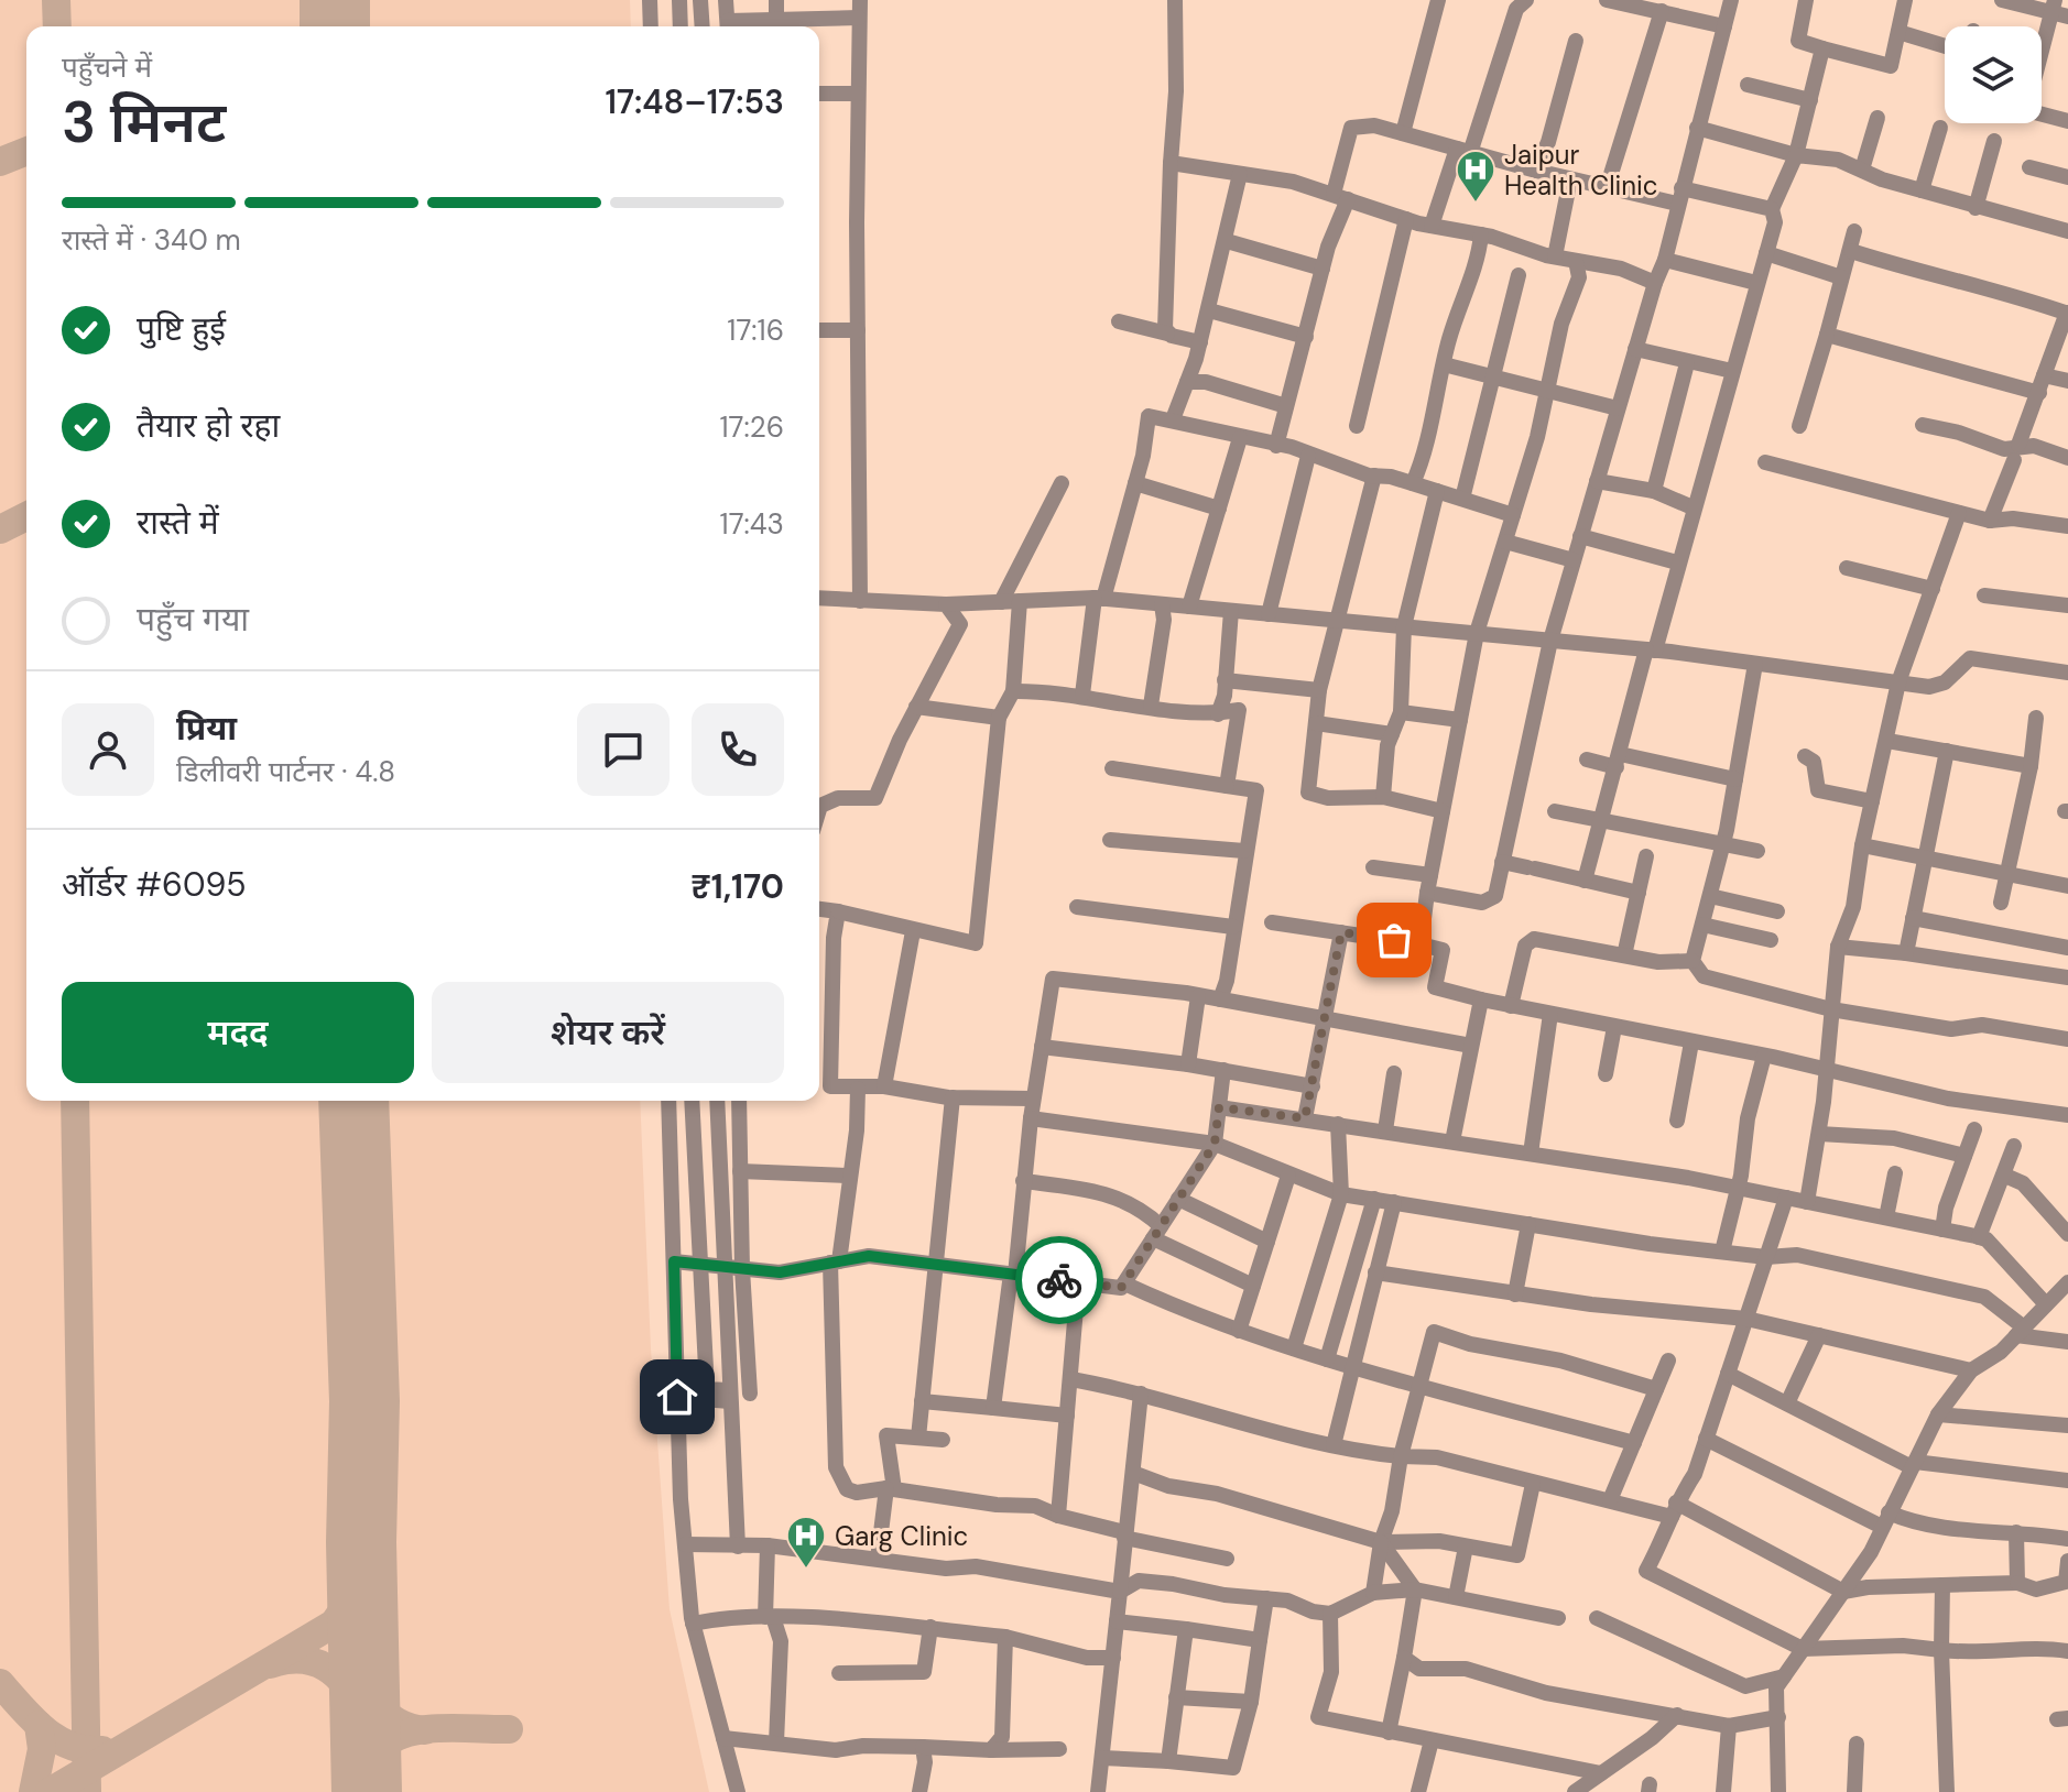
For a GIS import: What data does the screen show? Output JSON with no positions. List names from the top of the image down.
{
  "places": {
    "hospital": ["Jaipur Health Clinic", "Garg Clinic"]
  },
  "page": {
    "heading": ["3 मिनट", "पहुँचने में", "17:48–17:53"],
    "panel": [
      "प्रिया",
      "डिलीवरी पार्टनर · 4.8",
      "ऑर्डर #6095",
      "₹1,170"
    ],
    "bar": "रास्ते में · 340 m",
    "list": [
      ["पुष्टि हुई", "17:16"],
      ["तैयार हो रहा", "17:26"],
      ["रास्ते में", "17:43"],
      "पहुँच गया"
    ],
    "buttons": ["मदद", "शेयर करें"]
  }
}
